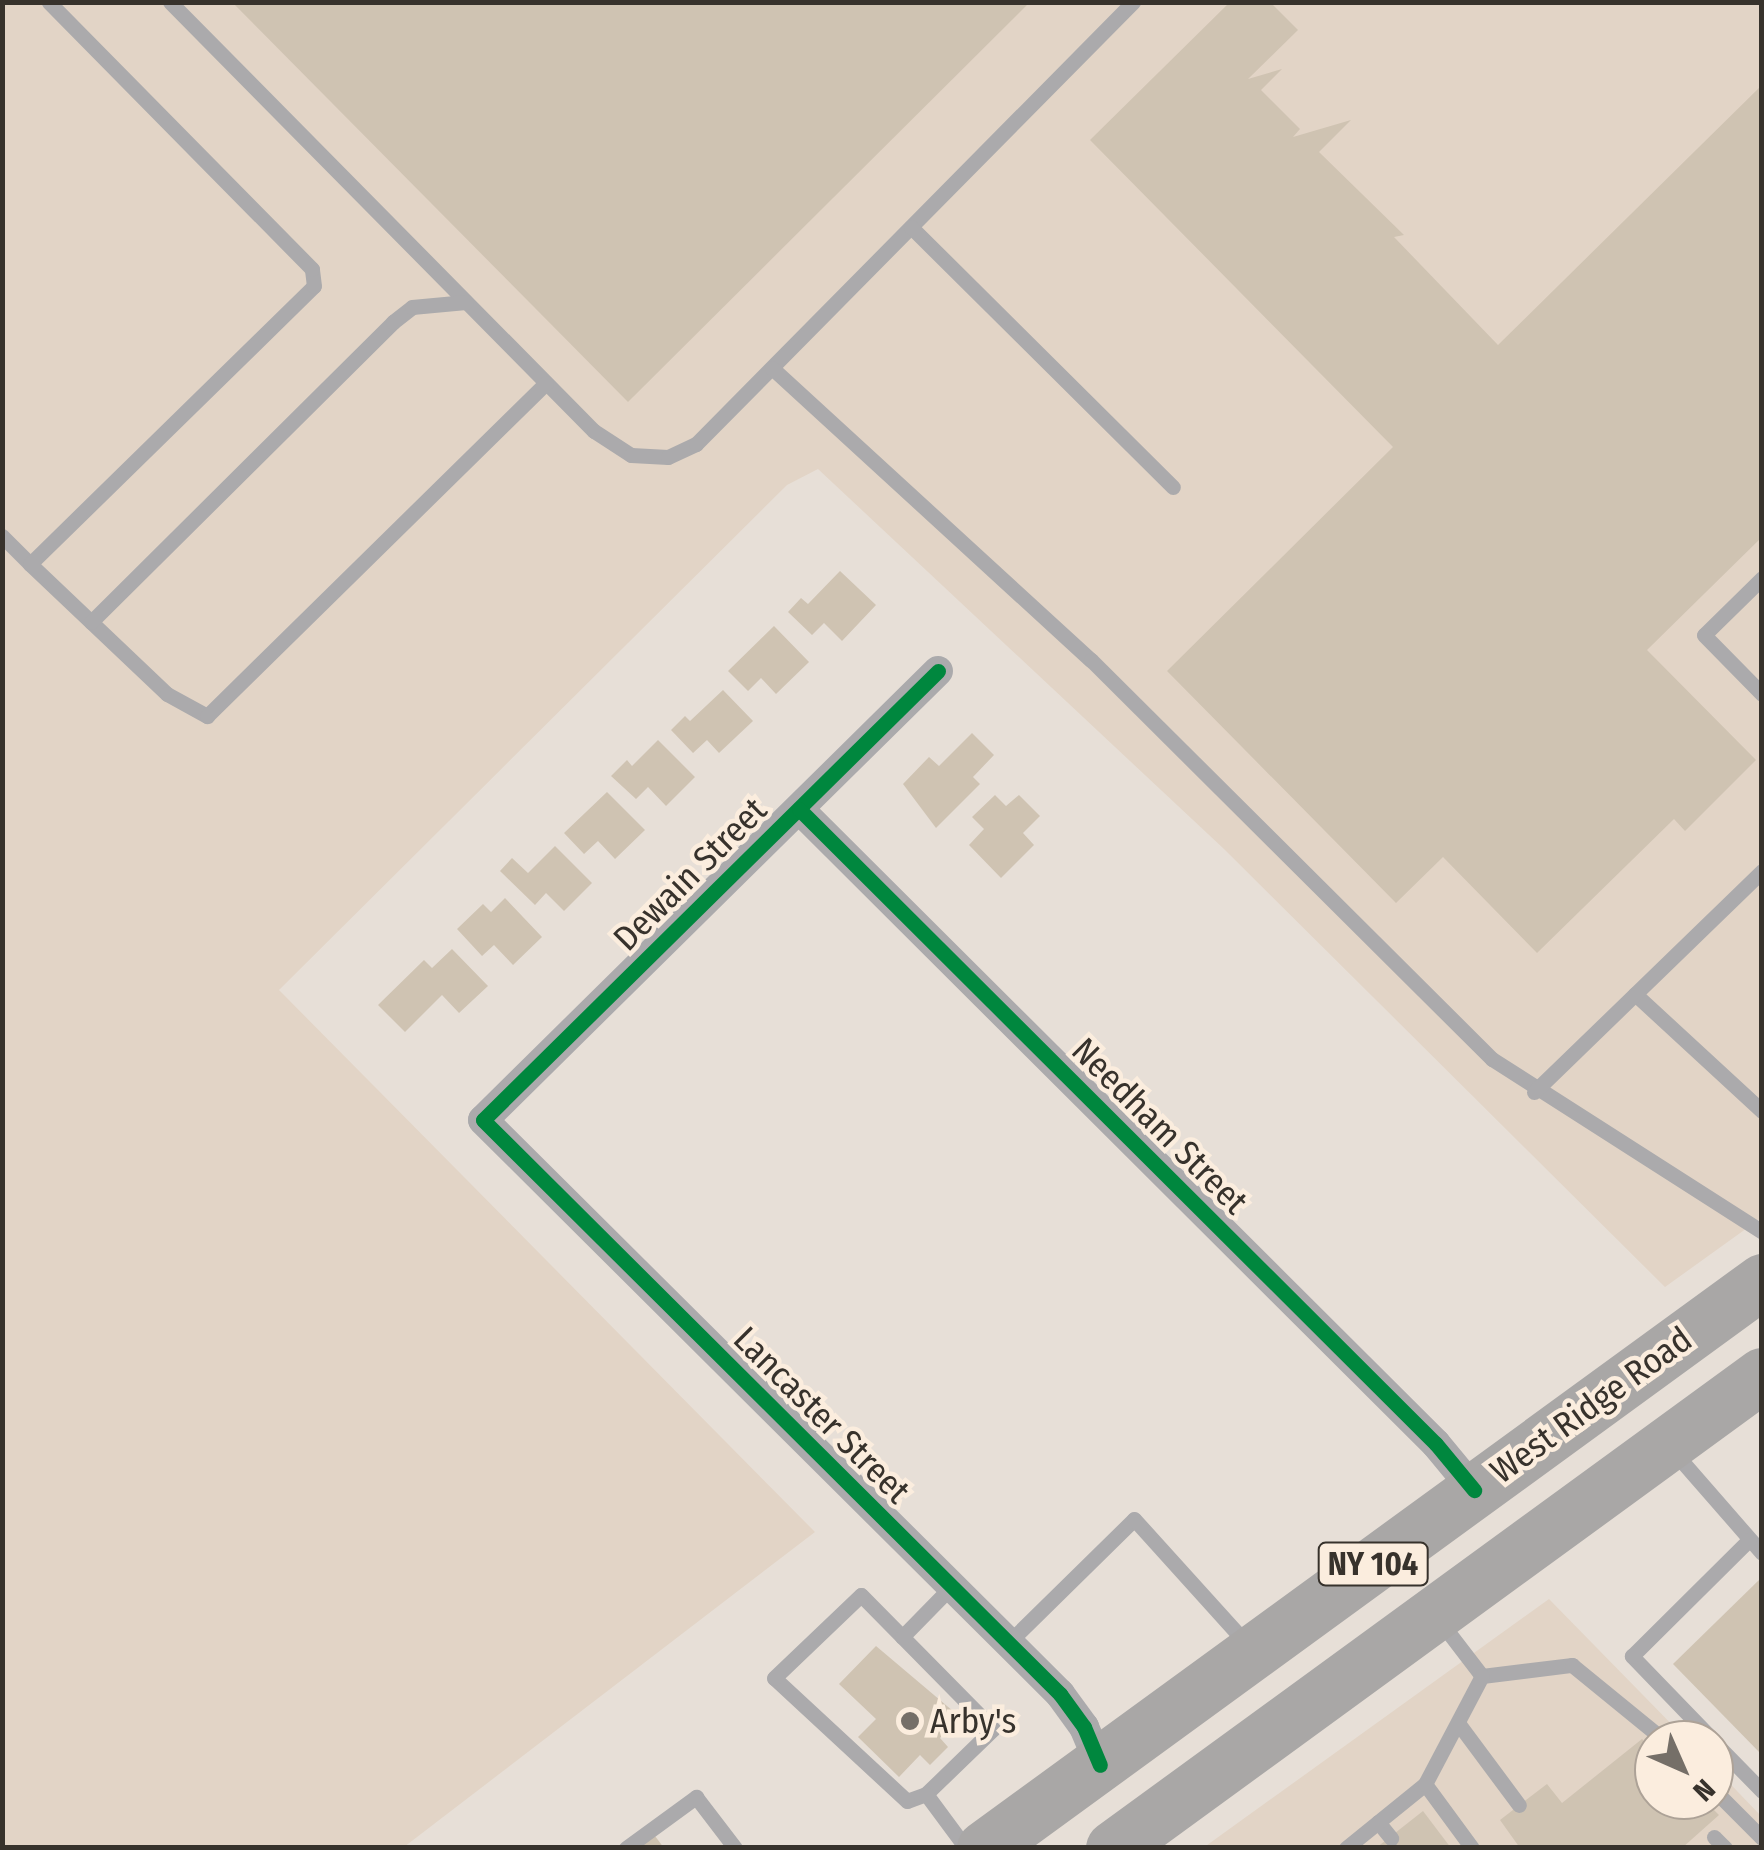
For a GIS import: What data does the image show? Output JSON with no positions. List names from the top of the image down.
{
  "streets": {
    "highway": ["West Ridge Road", "NY 104"],
    "street": ["Dewain Street", "Needham Street", "Lancaster Street"]
  },
  "crossings": [
    ["Dewain Street", "Needham Street"],
    ["Dewain Street", "Lancaster Street"],
    ["Needham Street", "West Ridge Road"],
    ["West Ridge Road", "Lancaster Street"]
  ],
  "places": ["Arby's"],
  "north": "bottom right"
}
